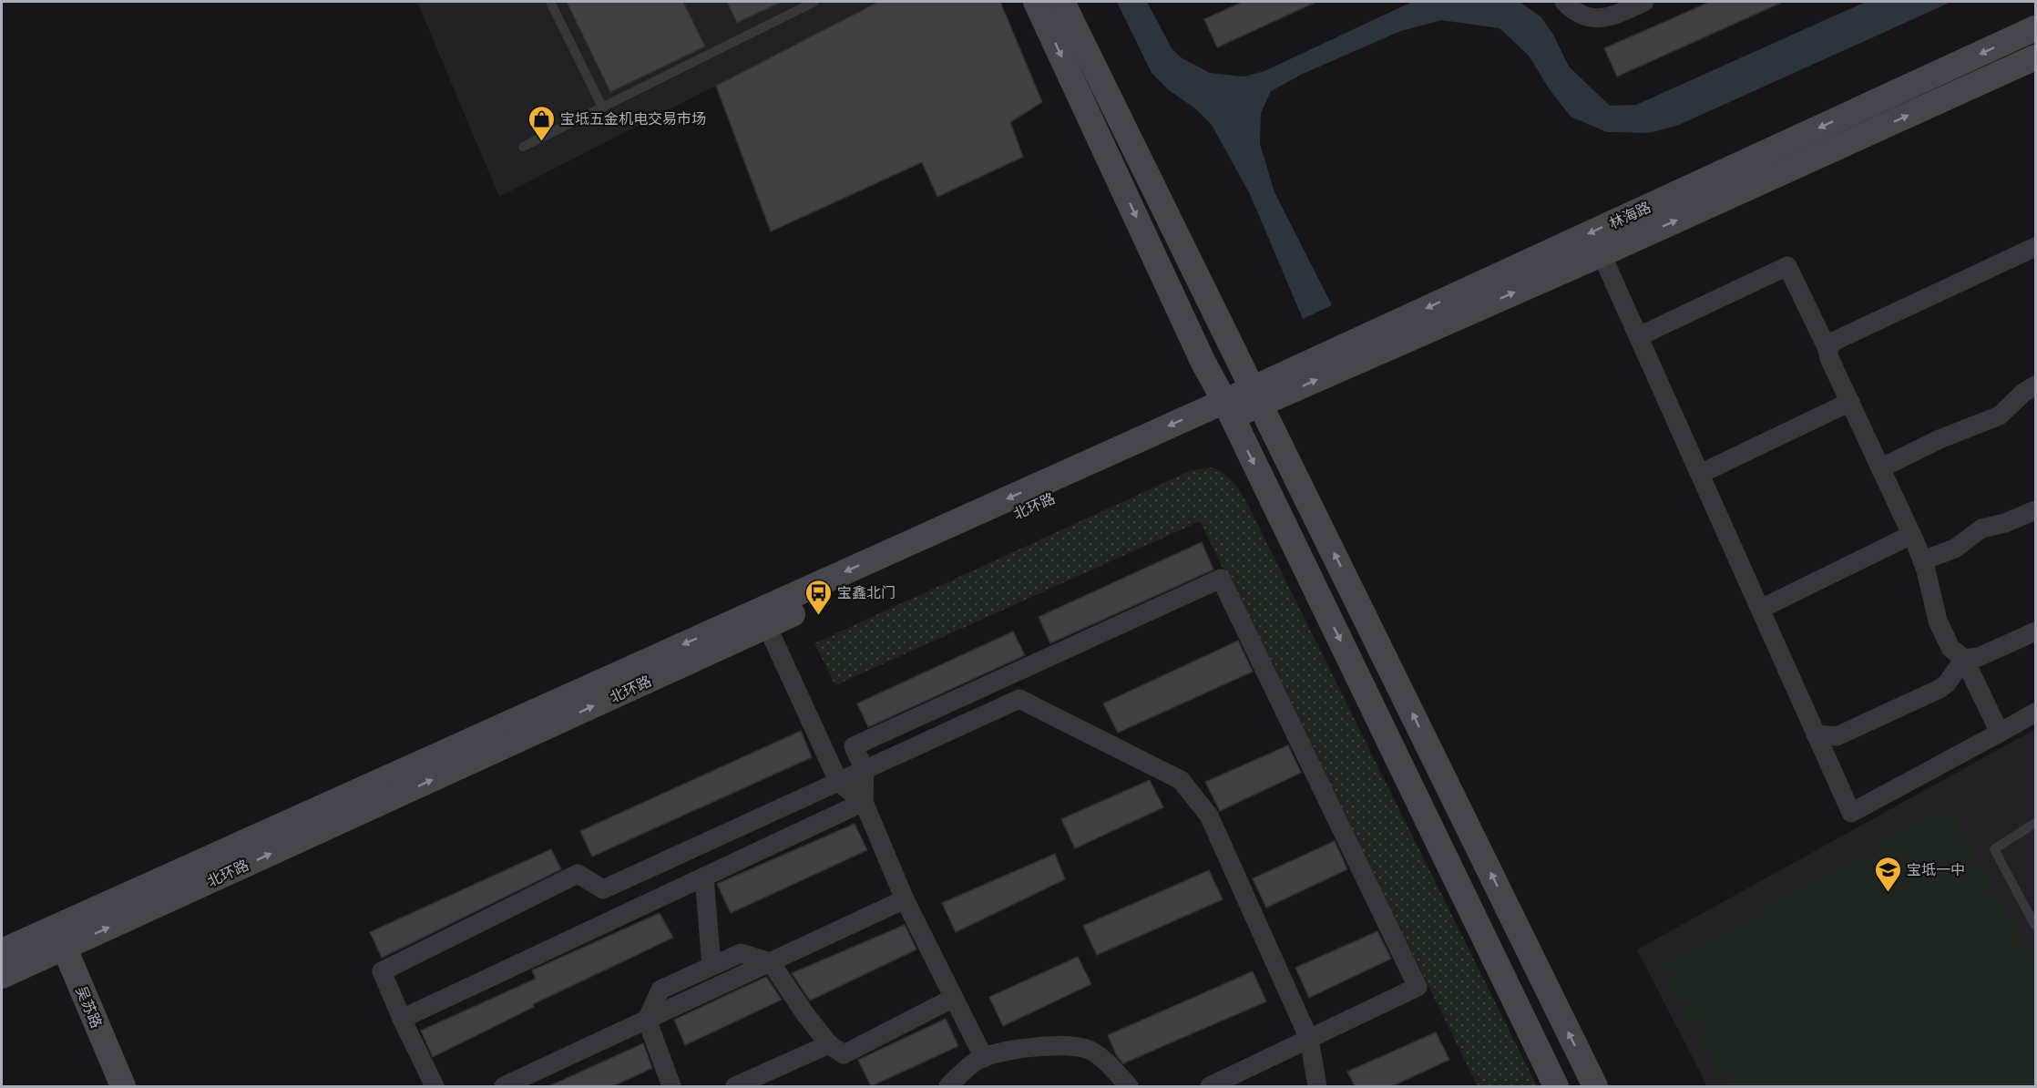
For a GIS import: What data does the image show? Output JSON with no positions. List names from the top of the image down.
{
  "streets": {
    "main road": ["林海路", "北环路", "吴苏路"]
  },
  "crossings": [
    ["林海路", "北环路"],
    ["北环路", "吴苏路"]
  ],
  "places": {
    "shop": ["宝坻五金机电交易市场"],
    "bus stop": ["宝鑫北门"],
    "school or university": ["宝坻一中"]
  }
}
